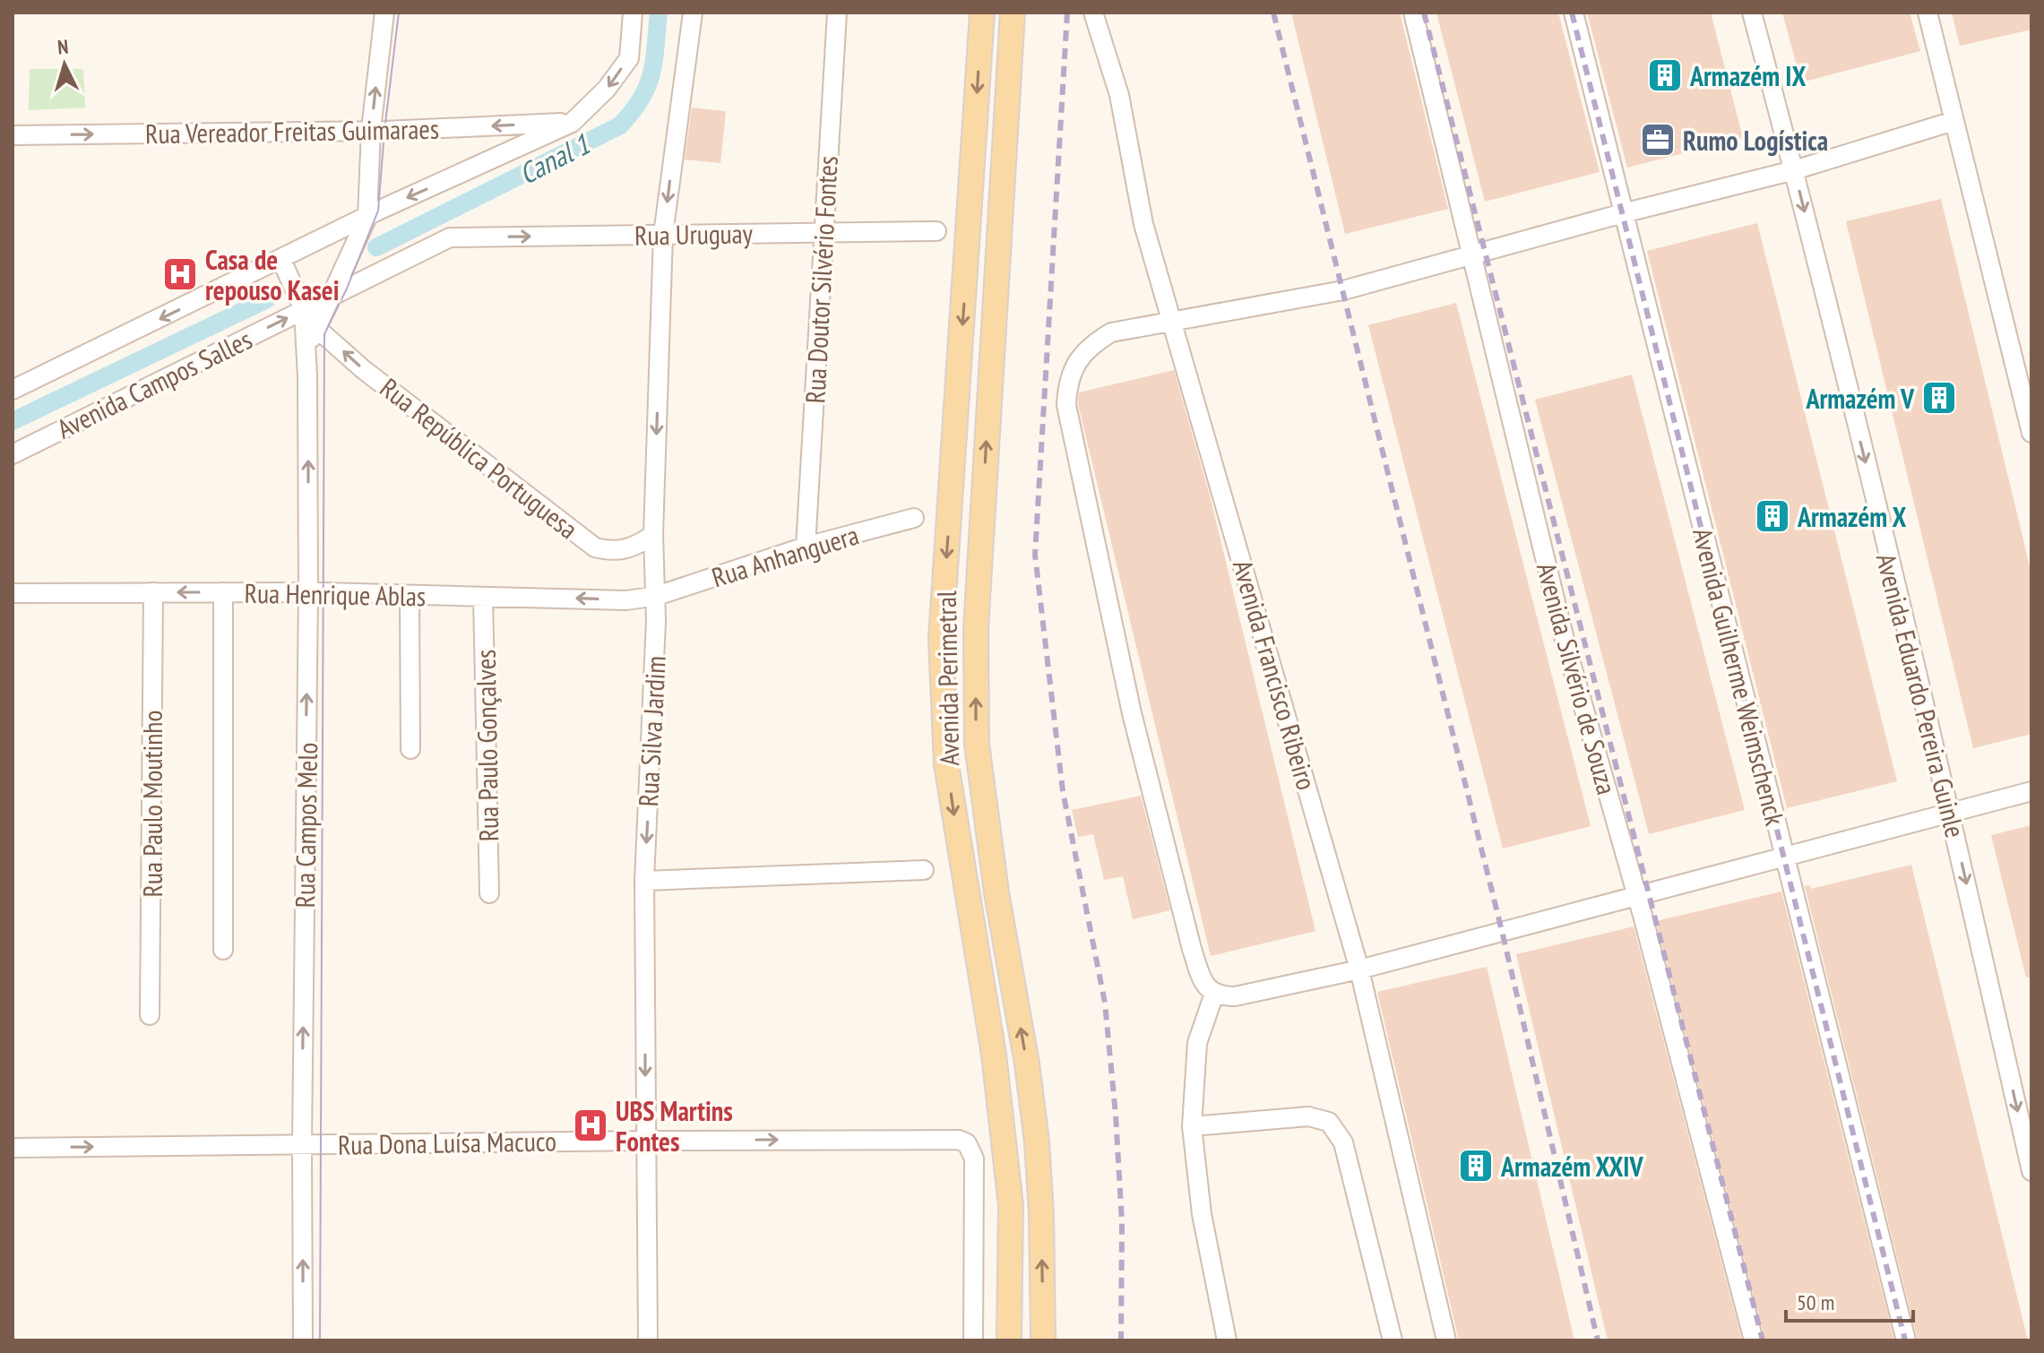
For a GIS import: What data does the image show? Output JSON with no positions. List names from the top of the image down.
{
  "streets": {
    "main road": ["Avenida Perimetral"],
    "street": [
      "Rua Vereador Freitas Guimaraes",
      "Rua Uruguay",
      "Rua Doutor Silvério Fontes",
      "Avenida Campos Salles",
      "Rua República Portuguesa",
      "Rua Anhanguera",
      "Rua Henrique Ablas",
      "Avenida Francisco Ribeiro",
      "Avenida Guilherme Weimschenck",
      "Avenida Silvério de Souza",
      "Avenida Eduardo Pereira Guinle",
      "Rua Silva Jardim",
      "Rua Paulo Gonçalves",
      "Rua Paulo Moutinho",
      "Rua Campos Melo",
      "Rua Dona Luísa Macuco"
    ]
  },
  "crossings": [
    ["Rua Vereador Freitas Guimaraes", "Avenida Campos Salles"],
    ["Rua Uruguay", "Rua Doutor Silvério Fontes"],
    ["Rua Uruguay", "Avenida Campos Salles"],
    ["Rua Uruguay", "Rua Silva Jardim"],
    ["Rua Doutor Silvério Fontes", "Rua Anhanguera"],
    ["Avenida Campos Salles", "Rua Campos Melo"],
    ["Rua República Portuguesa", "Rua Silva Jardim"],
    ["Rua Anhanguera", "Rua Henrique Ablas"],
    ["Rua Anhanguera", "Rua Silva Jardim"],
    ["Rua Henrique Ablas", "Rua Silva Jardim"],
    ["Rua Henrique Ablas", "Rua Paulo Gonçalves"],
    ["Rua Henrique Ablas", "Rua Paulo Moutinho"],
    ["Rua Henrique Ablas", "Rua Campos Melo"],
    ["Rua Silva Jardim", "Rua Dona Luísa Macuco"],
    ["Rua Campos Melo", "Rua Dona Luísa Macuco"]
  ],
  "one_way": [
    "Rua Uruguay",
    "Rua República Portuguesa",
    "Rua Henrique Ablas",
    "Avenida Eduardo Pereira Guinle",
    "Rua Silva Jardim"
  ],
  "water": ["Canal 1"],
  "places": {
    "building": [
      "Armazém IX",
      "Armazém V",
      "Armazém X",
      "Armazém XXIV"
    ],
    "office": ["Rumo Logística"],
    "hospital": ["Casa de repouso Kasei", "UBS Martins Fontes"]
  },
  "scale_bar": "50 m",
  "north": "top"
}
